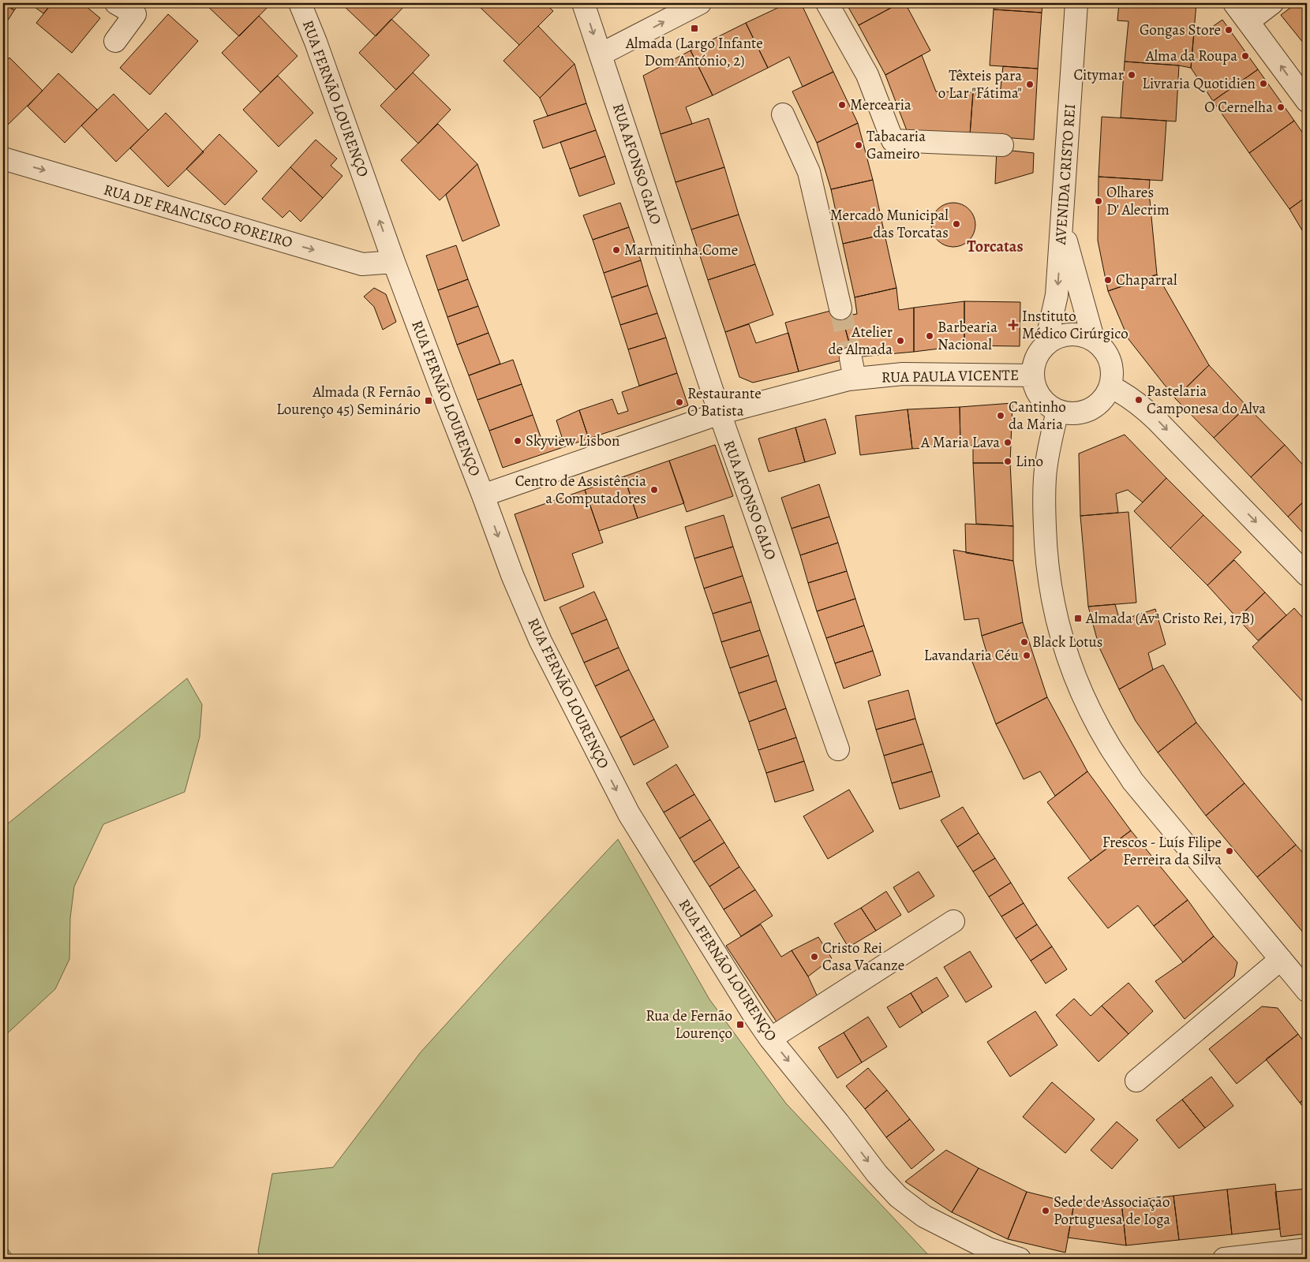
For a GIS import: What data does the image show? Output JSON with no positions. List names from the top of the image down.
{
  "streets": {
    "street": [
      "RUA FERNÃO LOURENÇO",
      "RUA AFONSO GALO",
      "AVENIDA CRISTO REI",
      "RUA DE FRANCISCO FOREIRO",
      "RUA PAULA VICENTE"
    ]
  },
  "crossings": [
    ["RUA FERNÃO LOURENÇO", "RUA DE FRANCISCO FOREIRO"],
    ["RUA FERNÃO LOURENÇO", "RUA PAULA VICENTE"],
    ["RUA AFONSO GALO", "RUA PAULA VICENTE"],
    ["AVENIDA CRISTO REI", "RUA PAULA VICENTE"]
  ],
  "one_way": ["RUA DE FRANCISCO FOREIRO"],
  "districts": ["Torcatas"],
  "places": {
    "transit": [
      "Almada (Largo Infante Dom António, 2)",
      "Almada (R Fernão Lourenço 45) Seminário",
      "Almada (Avª Cristo Rei, 17B)",
      "Rua de Fernão Lourenço"
    ],
    "other": [
      "Gongas Store",
      "Alma da Roupa",
      "Citymar",
      "Livraria Quotidien",
      "Têxteis para o Lar \"Fátima\"",
      "Mercearia",
      "O Cernelha",
      "Tabacaria Gameiro",
      "Olhares D' Alecrim",
      "Mercado Municipal das Torcatas",
      "Marmitinha.Come",
      "Chaparral",
      "Barbearia Nacional",
      "Atelier de Almada",
      "Pastelaria Camponesa do Alva",
      "Restaurante O Batista",
      "Cantinho da Maria",
      "Skyview Lisbon",
      "A Maria Lava",
      "Lino",
      "Centro de Assistência a Computadores",
      "Black Lotus",
      "Lavandaria Céu",
      "Frescos - Luís Filipe Ferreira da Silva",
      "Cristo Rei Casa Vacanze",
      "Sede de Associação Portuguesa de Ioga"
    ],
    "health": ["Instituto Médico Cirúrgico"]
  }
}
